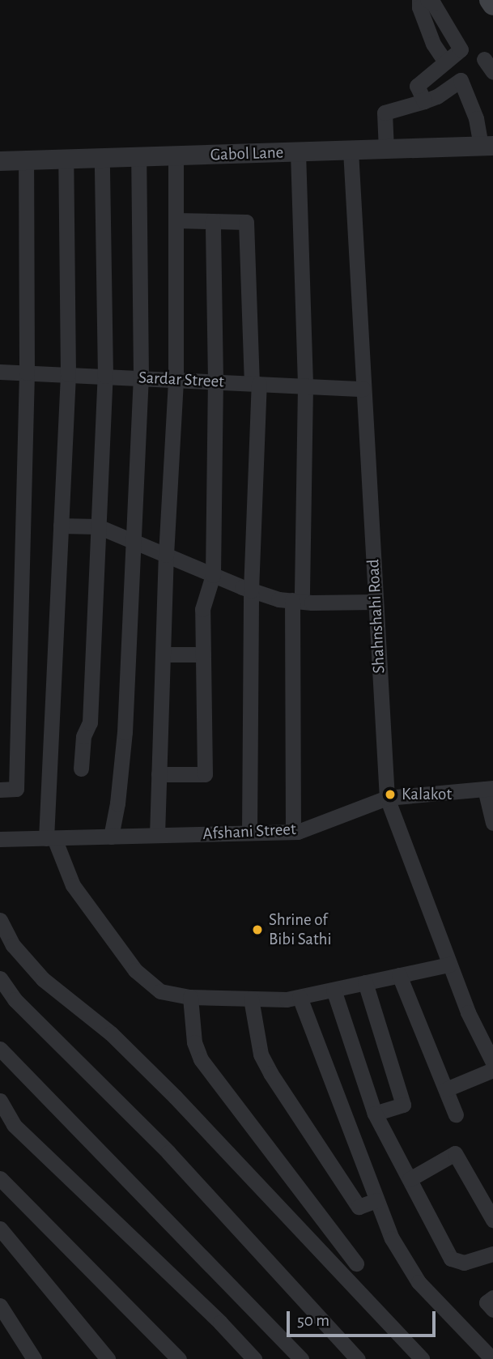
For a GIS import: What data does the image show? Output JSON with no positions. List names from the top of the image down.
{
  "streets": {
    "street": [
      "Gabol Lane",
      "Sardar Street",
      "Shahnshahi Road",
      "Afshani Street"
    ]
  },
  "crossings": [
    ["Gabol Lane", "Shahnshahi Road"],
    ["Sardar Street", "Shahnshahi Road"],
    ["Shahnshahi Road", "Afshani Street"]
  ],
  "places": ["Kalakot", "Shrine of Bibi Sathi"],
  "scale_bar": "50 m"
}
